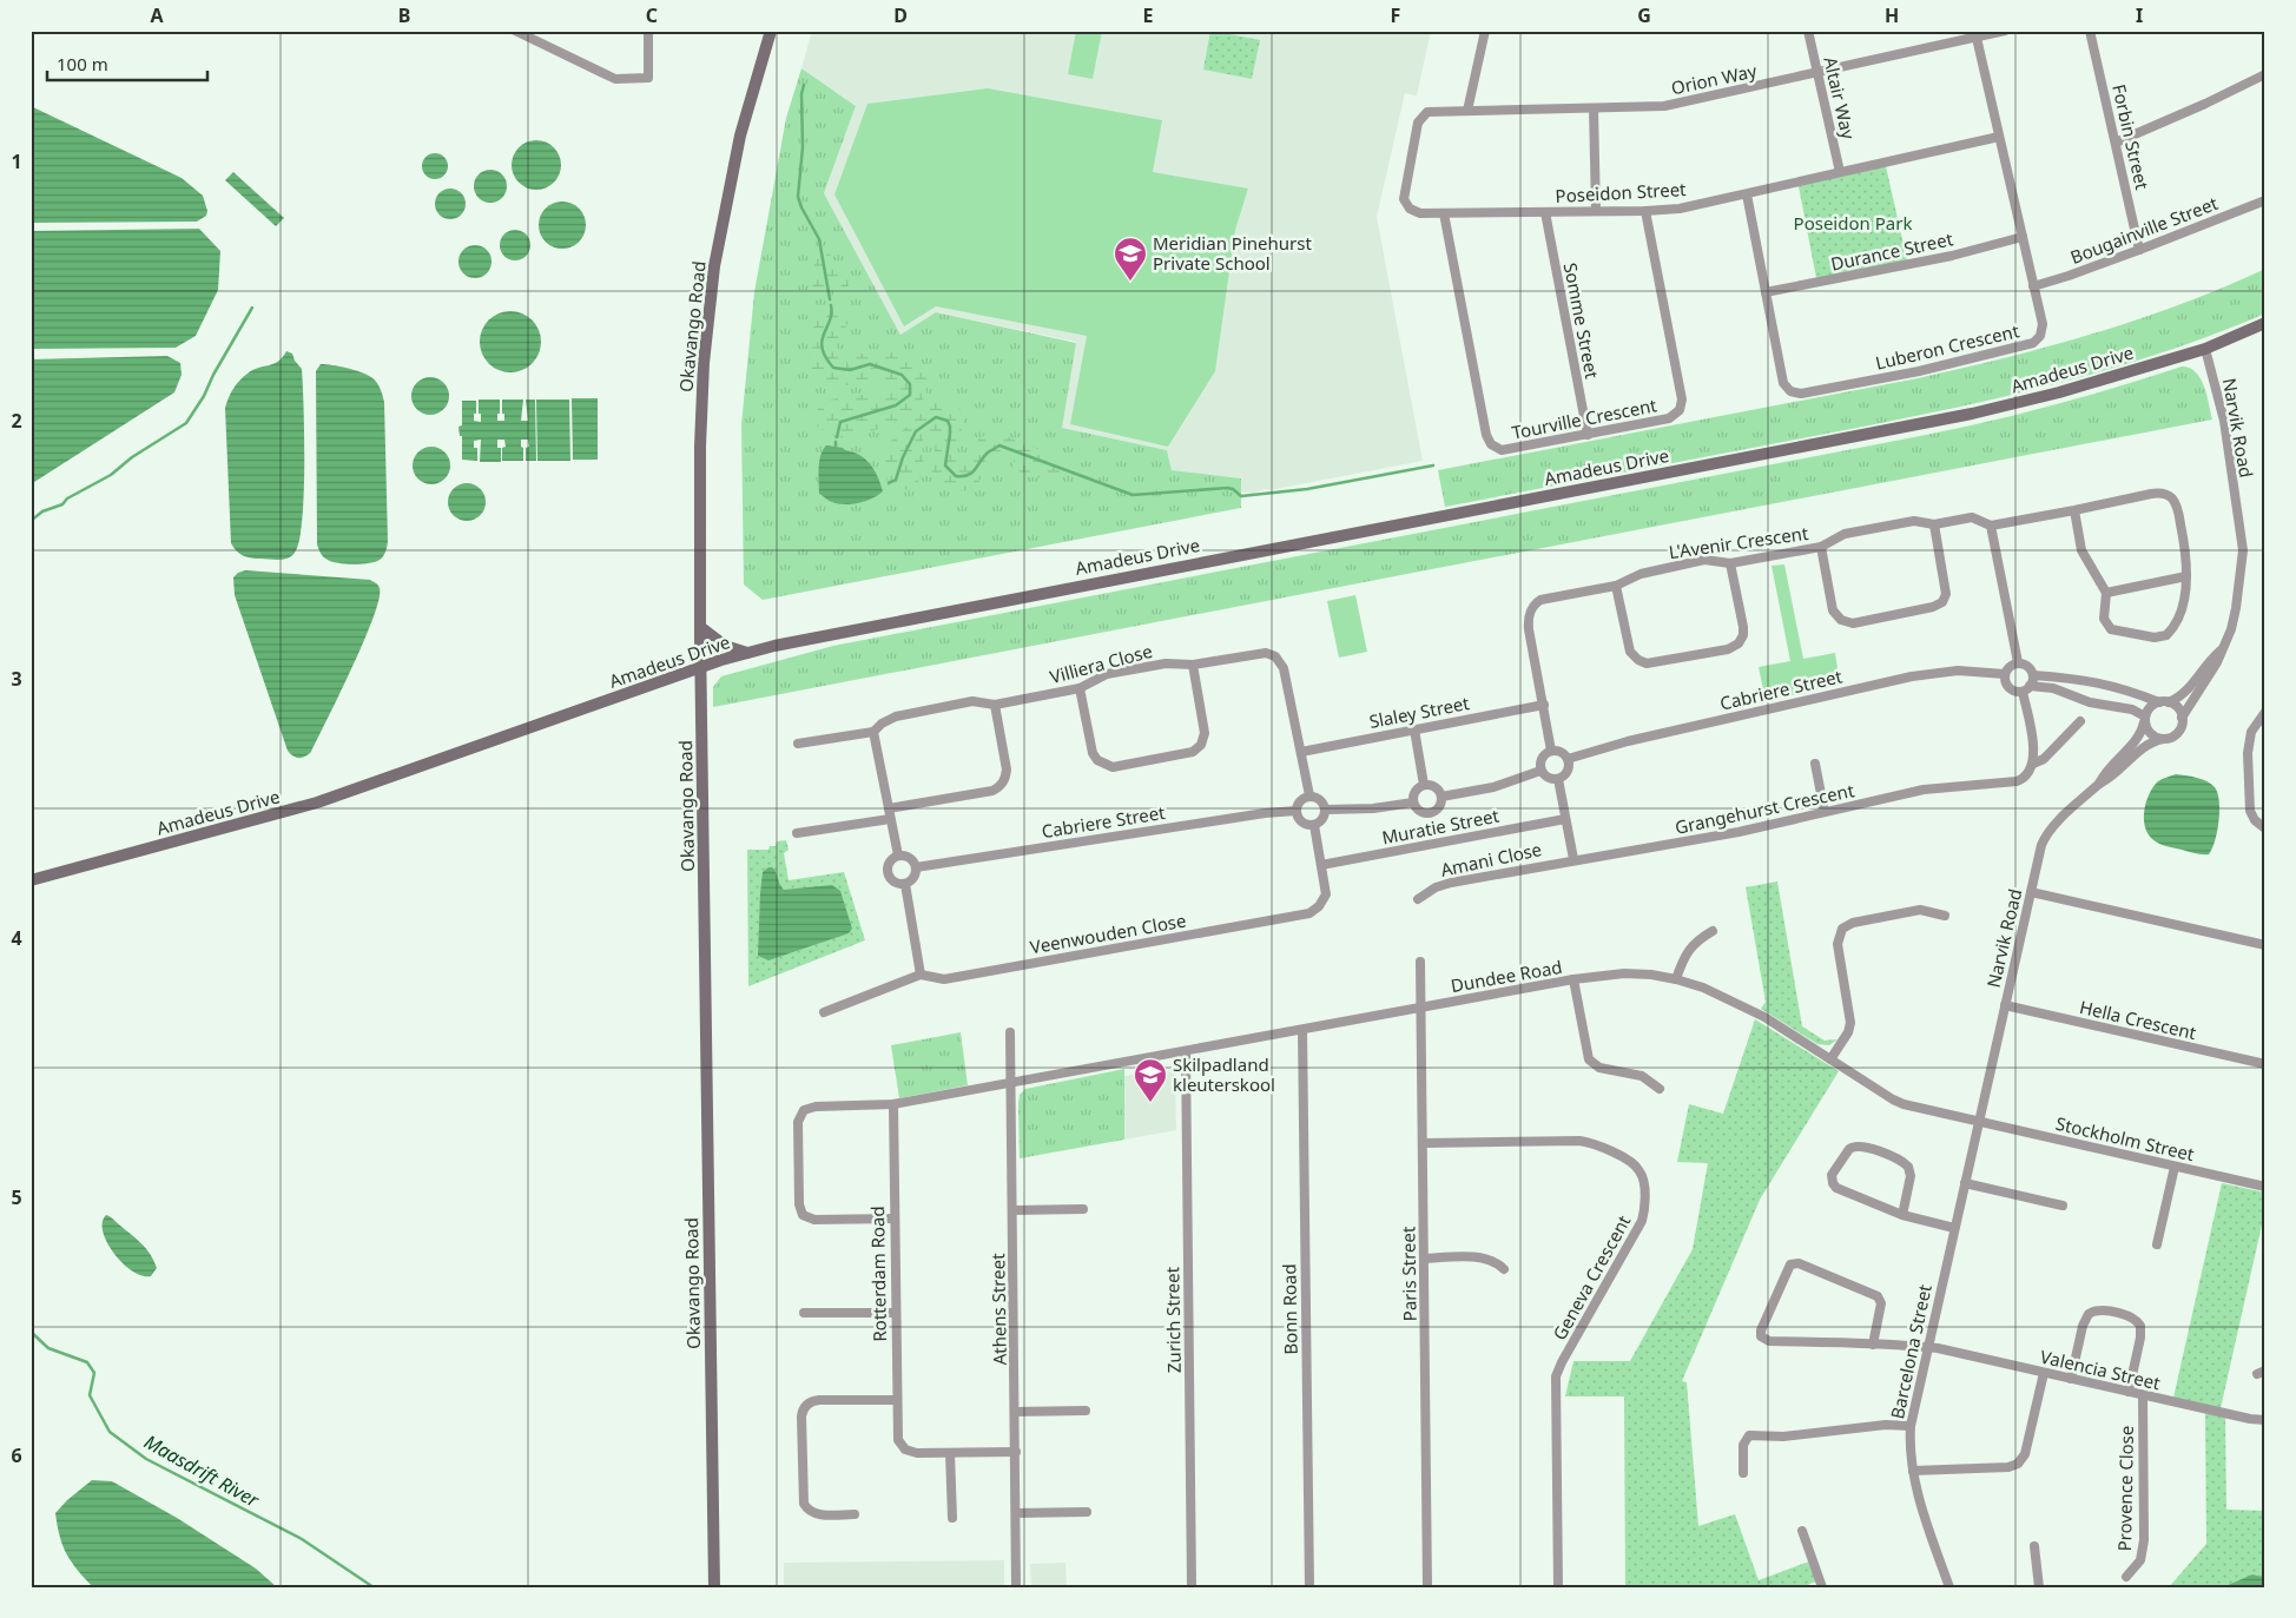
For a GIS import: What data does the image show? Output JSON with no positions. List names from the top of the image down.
{
  "streets": {
    "street": [
      "Orion Way",
      "Altair Way",
      "Forbin Street",
      "Poseidon Street",
      "Bougainville Street",
      "Durance Street",
      "Somme Street",
      "Okavango Road",
      "Luberon Crescent",
      "Amadeus Drive",
      "Tourville Crescent",
      "Narvik Road",
      "L'Avenir Crescent",
      "Villiera Close",
      "Cabriere Street",
      "Slaley Street",
      "Grangehurst Crescent",
      "Muratie Street",
      "Amani Close",
      "Veenwouden Close",
      "Dundee Road",
      "Hella Crescent",
      "Stockholm Street",
      "Rotterdam Road",
      "Paris Street",
      "Geneva Crescent",
      "Athens Street",
      "Bonn Road",
      "Zurich Street",
      "Barcelona Street",
      "Valencia Street",
      "Provence Close"
    ]
  },
  "crossings": [
    ["Orion Way", "Altair Way"],
    ["Orion Way", "Poseidon Street"],
    ["Orion Way", "Luberon Crescent"],
    ["Altair Way", "Poseidon Street"],
    ["Forbin Street", "Bougainville Street"],
    ["Poseidon Street", "Somme Street"],
    ["Poseidon Street", "Luberon Crescent"],
    ["Poseidon Street", "Tourville Crescent"],
    ["Bougainville Street", "Luberon Crescent"],
    ["Durance Street", "Luberon Crescent"],
    ["Somme Street", "Tourville Crescent"],
    ["Okavango Road", "Amadeus Drive"],
    ["Amadeus Drive", "Narvik Road"],
    ["Narvik Road", "Dundee Road"],
    ["Narvik Road", "Hella Crescent"],
    ["Narvik Road", "Stockholm Street"],
    ["Narvik Road", "Barcelona Street"],
    ["L'Avenir Crescent", "Cabriere Street"],
    ["L'Avenir Crescent", "Slaley Street"],
    ["Villiera Close", "Cabriere Street"],
    ["Villiera Close", "Slaley Street"],
    ["Villiera Close", "Veenwouden Close"],
    ["Cabriere Street", "Veenwouden Close"],
    ["Grangehurst Crescent", "Amani Close"],
    ["Muratie Street", "Veenwouden Close"],
    ["Dundee Road", "Stockholm Street"],
    ["Dundee Road", "Paris Street"],
    ["Dundee Road", "Athens Street"],
    ["Dundee Road", "Bonn Road"],
    ["Dundee Road", "Zurich Street"],
    ["Dundee Road", "Barcelona Street"],
    ["Stockholm Street", "Barcelona Street"],
    ["Rotterdam Road", "Athens Street"],
    ["Paris Street", "Geneva Crescent"],
    ["Barcelona Street", "Valencia Street"],
    ["Valencia Street", "Provence Close"]
  ],
  "water": ["Maasdrift River"],
  "parks": ["Poseidon Park"],
  "places": {
    "school or university": ["Meridian Pinehurst Private School", "Skilpadland kleuterskool"]
  },
  "scale_bar": "100 m",
  "grid": {
    "columns": [
      "A",
      "B",
      "C",
      "D",
      "E",
      "F",
      "G",
      "H",
      "I"
    ],
    "rows": [
      "1",
      "2",
      "3",
      "4",
      "5",
      "6"
    ]
  }
}
